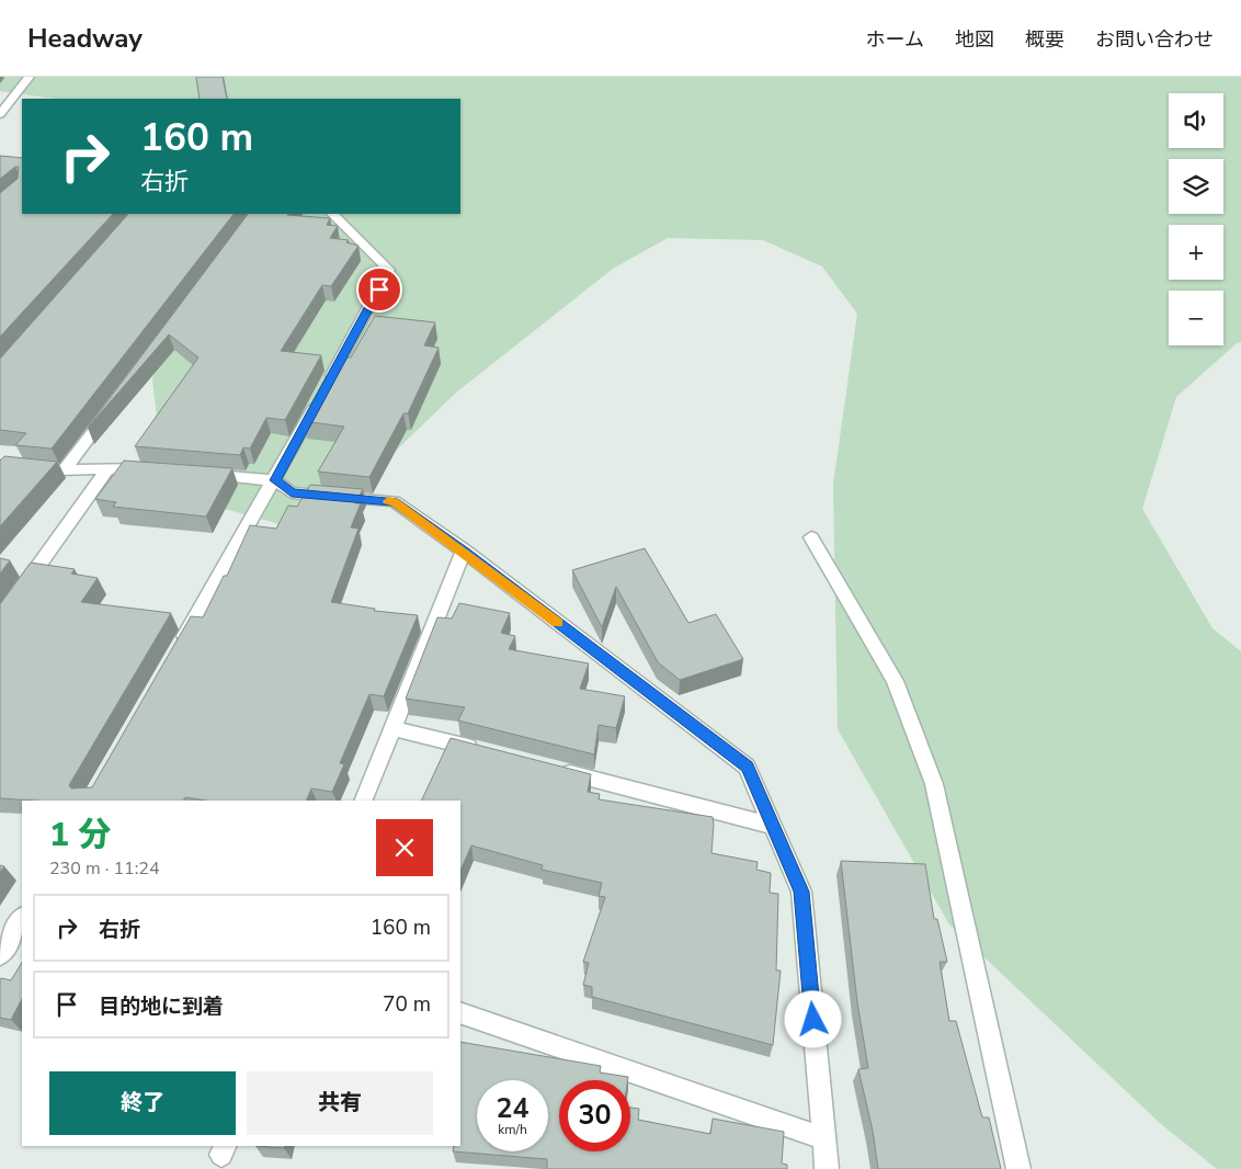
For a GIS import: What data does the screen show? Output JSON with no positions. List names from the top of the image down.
{
  "page": {
    "header": "Headway",
    "nav": [
      "ホーム",
      "地図",
      "概要",
      "お問い合わせ"
    ],
    "map_buttons": ["+", "−"],
    "turn": ["160 m", "右折"],
    "heading": ["1 分", "230 m · 11:24"],
    "list": [
      {
        "name": "右折",
        "value": "160 m"
      },
      {
        "name": "目的地に到着",
        "value": "70 m"
      }
    ],
    "buttons": ["終了", "共有"],
    "speed": "24 km/h",
    "limit": "30"
  }
}
